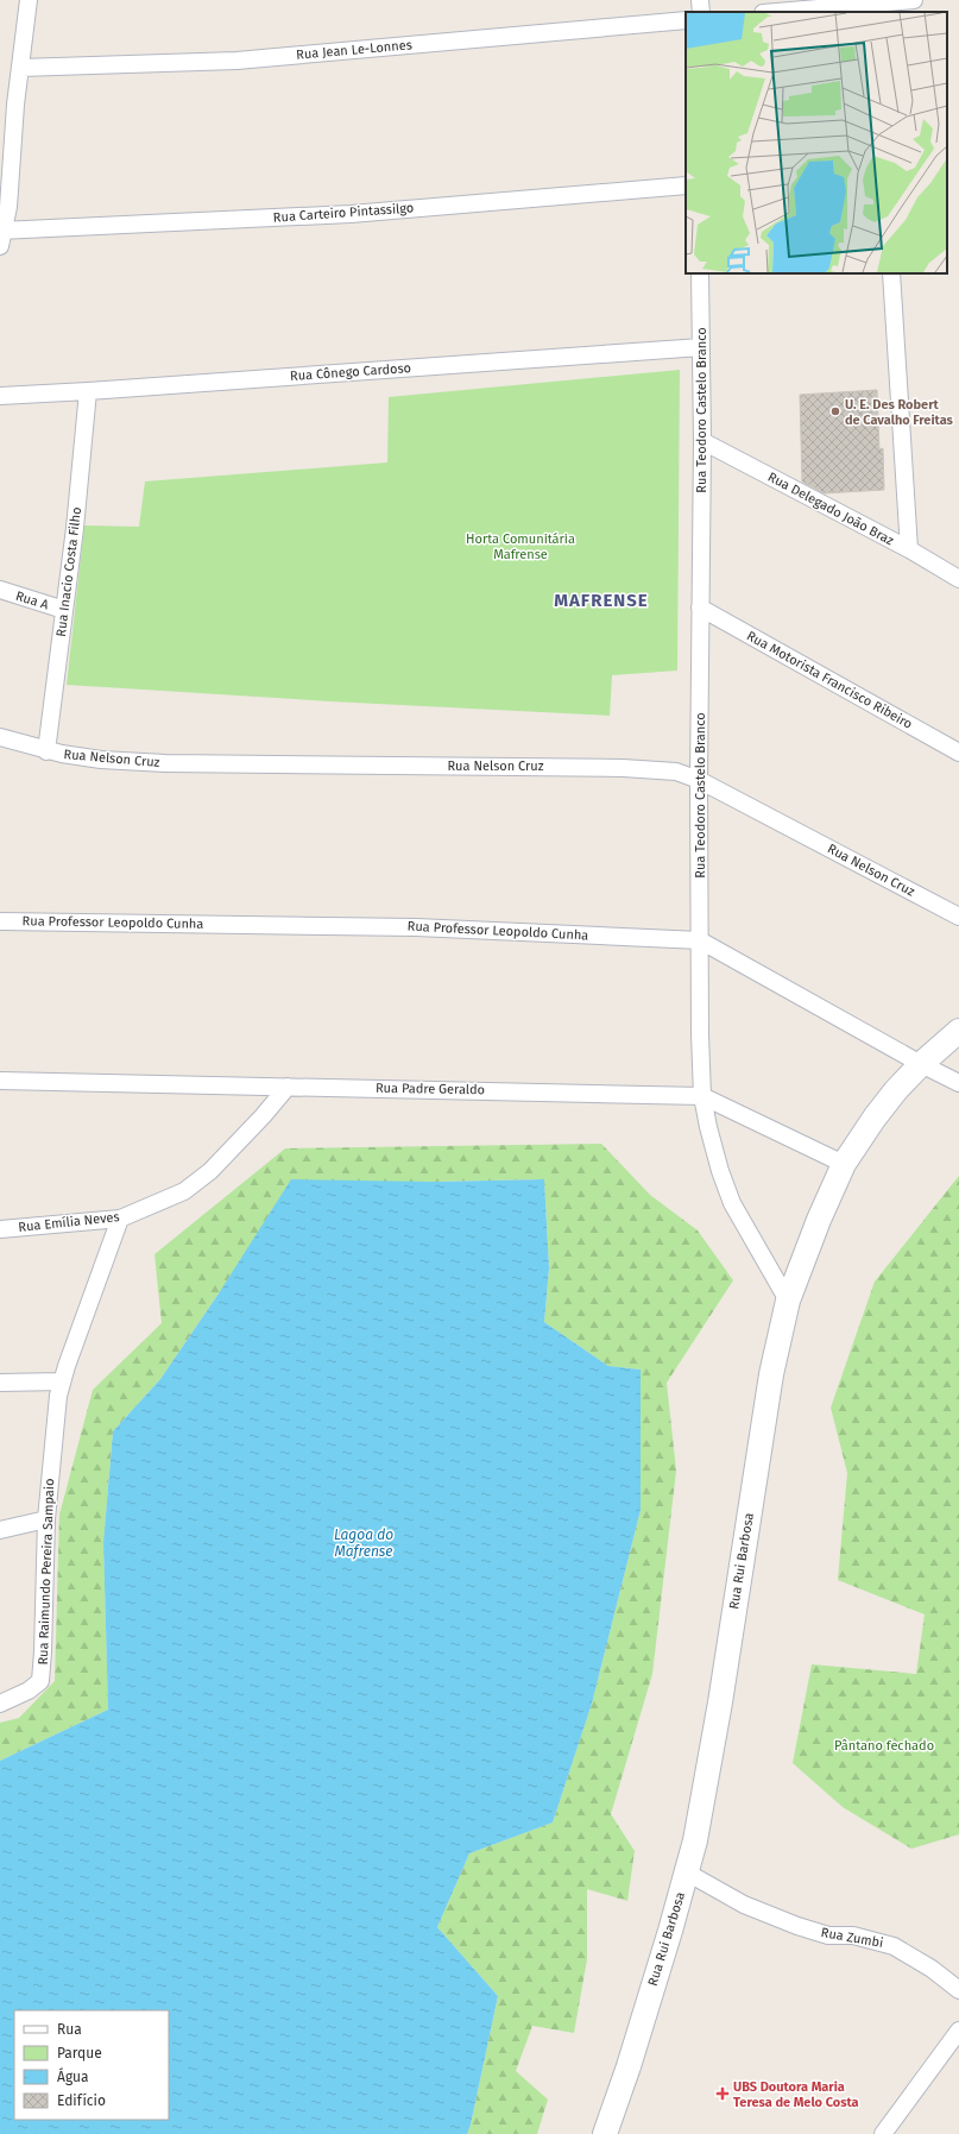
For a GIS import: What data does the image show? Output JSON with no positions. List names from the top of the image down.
{
  "streets": {
    "street": [
      "Rua Jean Le-Lonnes",
      "Rua Carteiro Pintassilgo",
      "Rua Cônego Cardoso",
      "Rua Teodoro Castelo Branco",
      "Rua Delegado João Braz",
      "Rua Inacio Costa Filho",
      "Rua A",
      "Rua Motorista Francisco Ribeiro",
      "Rua Nelson Cruz",
      "Rua Professor Leopoldo Cunha",
      "Rua Padre Geraldo",
      "Rua Emília Neves",
      "Rua Rui Barbosa",
      "Rua Raimundo Pereira Sampaio",
      "Rua Zumbi"
    ]
  },
  "crossings": [
    ["Rua Cônego Cardoso", "Rua Teodoro Castelo Branco"],
    ["Rua Cônego Cardoso", "Rua Inacio Costa Filho"],
    ["Rua Teodoro Castelo Branco", "Rua Delegado João Braz"],
    ["Rua Teodoro Castelo Branco", "Rua Motorista Francisco Ribeiro"],
    ["Rua Teodoro Castelo Branco", "Rua Nelson Cruz"],
    ["Rua Teodoro Castelo Branco", "Rua Professor Leopoldo Cunha"],
    ["Rua Teodoro Castelo Branco", "Rua Padre Geraldo"],
    ["Rua Teodoro Castelo Branco", "Rua Rui Barbosa"],
    ["Rua Inacio Costa Filho", "Rua A"],
    ["Rua Inacio Costa Filho", "Rua Nelson Cruz"],
    ["Rua Professor Leopoldo Cunha", "Rua Rui Barbosa"],
    ["Rua Padre Geraldo", "Rua Emília Neves"],
    ["Rua Padre Geraldo", "Rua Rui Barbosa"],
    ["Rua Emília Neves", "Rua Raimundo Pereira Sampaio"],
    ["Rua Rui Barbosa", "Rua Zumbi"]
  ],
  "districts": ["MAFRENSE"],
  "water": ["Lagoa do Mafrense"],
  "parks": ["Horta Comunitária Mafrense", "Pântano fechado"],
  "places": {
    "other": ["U. E. Des Robert de Cavalho Freitas"],
    "health": ["UBS Doutora Maria Teresa de Melo Costa"]
  },
  "legend": [
    "Rua",
    "Parque",
    "Água",
    "Edifício"
  ]
}
